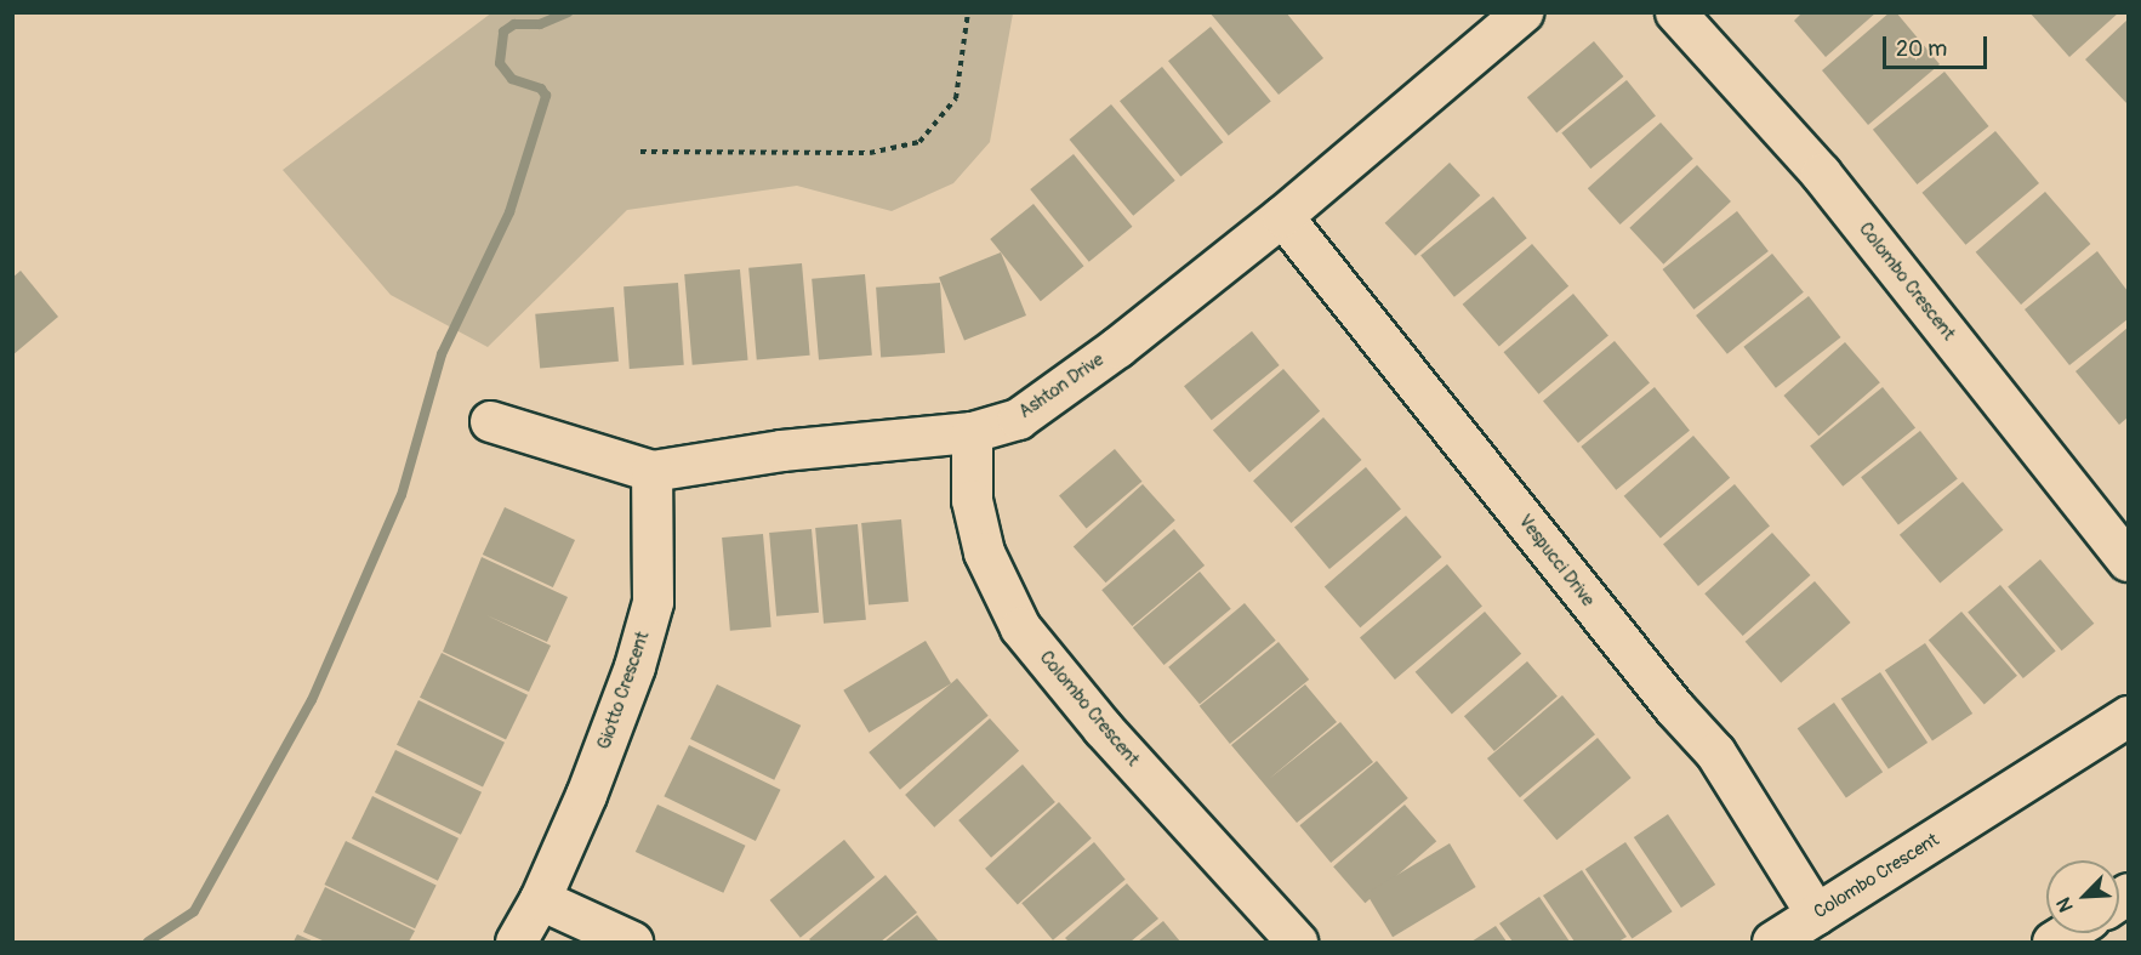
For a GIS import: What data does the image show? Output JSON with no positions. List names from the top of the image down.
{
  "streets": {
    "street": [
      "Colombo Crescent",
      "Ashton Drive",
      "Vespucci Drive",
      "Giotto Crescent"
    ]
  },
  "crossings": [
    ["Colombo Crescent", "Ashton Drive"],
    ["Colombo Crescent", "Vespucci Drive"],
    ["Ashton Drive", "Vespucci Drive"],
    ["Ashton Drive", "Giotto Crescent"]
  ],
  "scale_bar": "20 m",
  "north": "bottom left"
}
